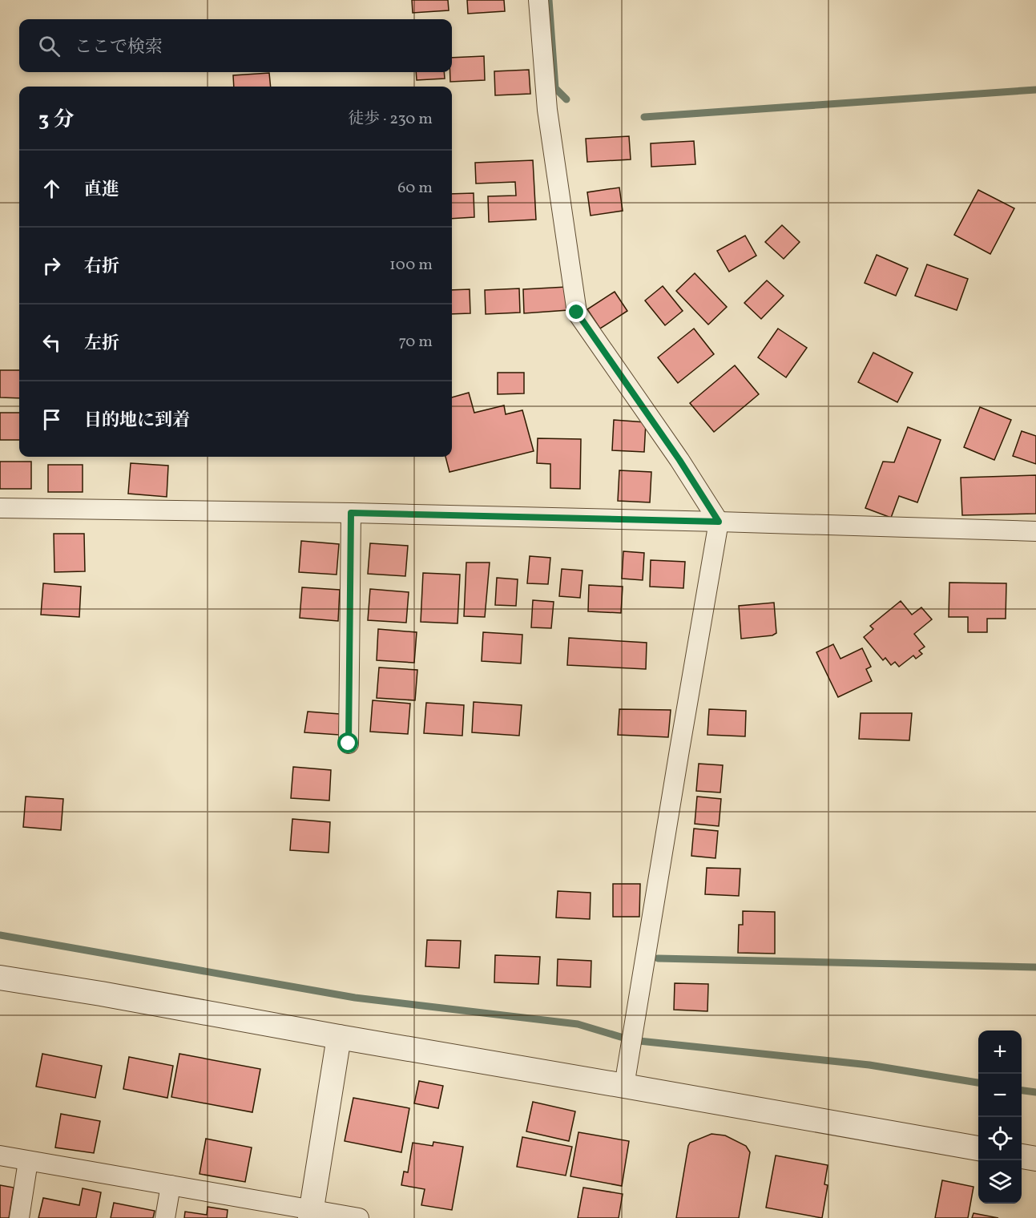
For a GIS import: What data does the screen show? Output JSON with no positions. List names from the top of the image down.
{
  "page": {
    "search": "ここで検索",
    "heading": ["3 分", "徒歩 · 230 m"],
    "list": [
      ["直進", "60 m"],
      ["右折", "100 m"],
      ["左折", "70 m"],
      "目的地に到着"
    ],
    "map_buttons": ["+", "−"]
  }
}
